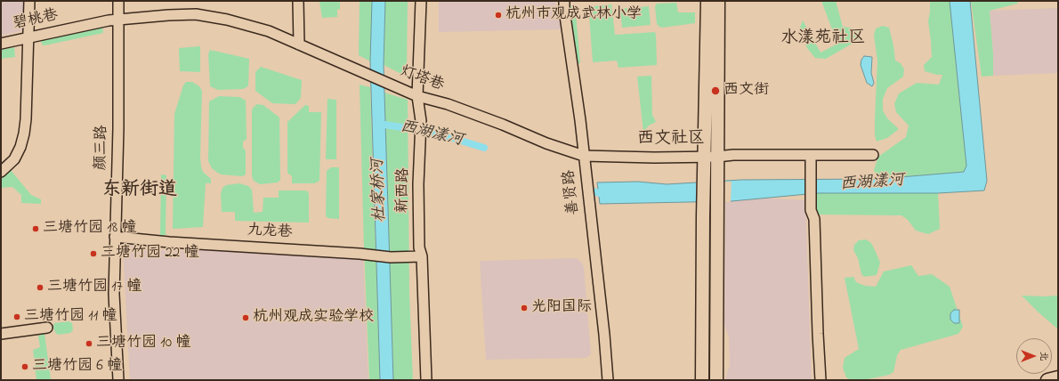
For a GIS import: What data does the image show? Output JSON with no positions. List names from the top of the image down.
{
  "streets": {
    "street": [
      "碧桃巷",
      "灯塔巷",
      "颜三路",
      "新西路",
      "善贤路",
      "九龙巷"
    ]
  },
  "crossings": [
    ["碧桃巷", "灯塔巷"],
    ["碧桃巷", "颜三路"],
    ["灯塔巷", "颜三路"],
    ["灯塔巷", "新西路"],
    ["灯塔巷", "善贤路"],
    ["颜三路", "九龙巷"],
    ["新西路", "九龙巷"]
  ],
  "districts": ["水漾苑社区", "西文社区", "东新街道"],
  "water": ["西湖漾河", "杜家桥河"],
  "places": [
    "杭州市观成武林小学",
    "西文街",
    "三塘竹园 18 幢",
    "三塘竹园 22 幢",
    "三塘竹园 17 幢",
    "光阳国际",
    "三塘竹园 11 幢",
    "杭州观成实验学校",
    "三塘竹园 10 幢",
    "三塘竹园 6 幢"
  ],
  "north": "right"
}
